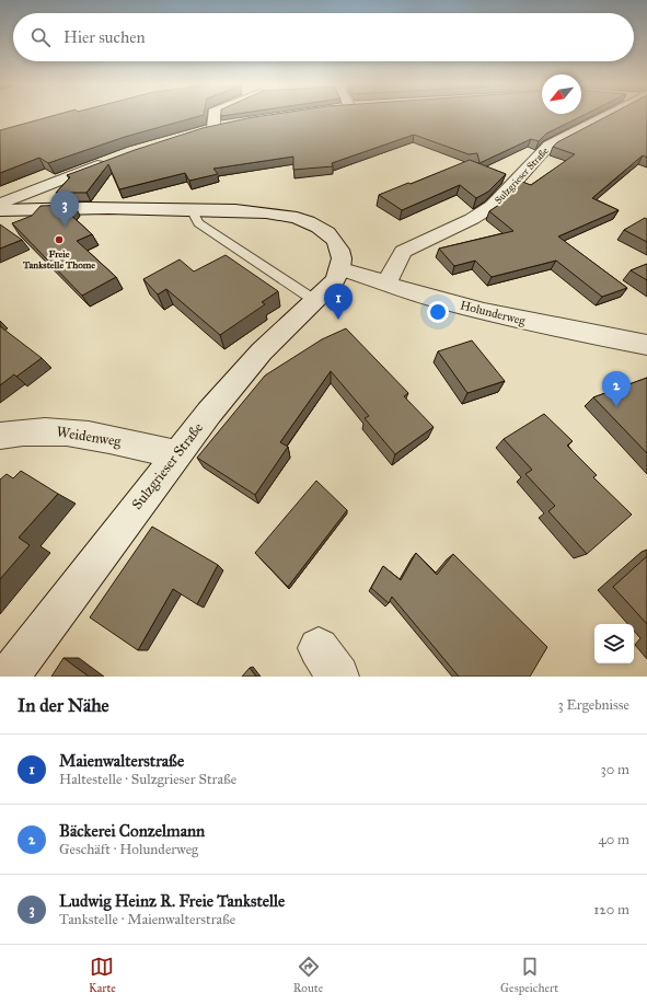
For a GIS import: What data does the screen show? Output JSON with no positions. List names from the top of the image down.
{
  "streets": {
    "street": ["Sulzgrieser Straße", "Holunderweg", "Weidenweg"]
  },
  "crossings": [
    ["Sulzgrieser Straße", "Holunderweg"],
    ["Sulzgrieser Straße", "Weidenweg"]
  ],
  "places": ["Freie Tankstelle Thome"],
  "north": "bottom left",
  "page": {
    "search": "Hier suchen",
    "pins": ["3", "1", "2"],
    "heading": ["In der Nähe", "3 Ergebnisse"],
    "list": [
      {
        "mark": "1",
        "name": "Maienwalterstraße",
        "note": "Haltestelle · Sulzgrieser Straße",
        "value": "30 m"
      },
      {
        "mark": "2",
        "name": "Bäckerei Conzelmann",
        "note": "Geschäft · Holunderweg",
        "value": "40 m"
      },
      {
        "mark": "3",
        "name": "Ludwig Heinz R. Freie Tankstelle",
        "note": "Tankstelle · Maienwalterstraße",
        "value": "120 m"
      }
    ],
    "nav": ["Karte", "Route", "Gespeichert"]
  }
}
